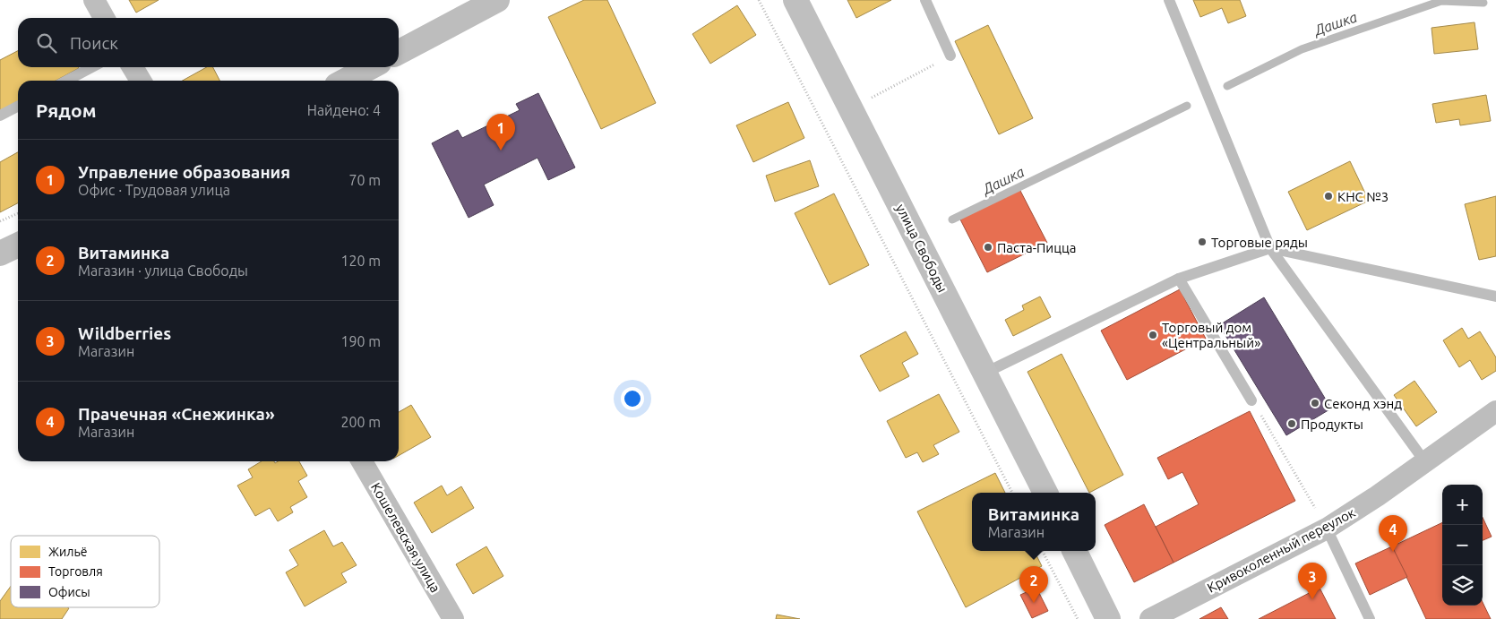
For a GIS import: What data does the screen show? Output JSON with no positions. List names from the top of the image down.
{
  "streets": {
    "main road": ["улица Свободы"],
    "street": ["Кошелевская улица", "Кривоколенный переулок"]
  },
  "water": ["Дашка"],
  "places": [
    "КНС №3",
    "Торговые ряды",
    "Паста-Пицца",
    "Торговый дом «Центральный»",
    "Секонд хэнд",
    "Продукты"
  ],
  "legend": ["Жильё", "Торговля", "Офисы"],
  "page": {
    "search": "Поиск",
    "heading": ["Рядом", "Найдено: 4"],
    "pins": [
      "1",
      "4",
      "3",
      "2"
    ],
    "list": [
      {
        "mark": "1",
        "name": "Управление образования",
        "note": "Офис · Трудовая улица",
        "value": "70 m"
      },
      {
        "mark": "2",
        "name": "Витаминка",
        "note": "Магазин · улица Свободы",
        "value": "120 m"
      },
      {
        "mark": "3",
        "name": "Wildberries",
        "note": "Магазин",
        "value": "190 m"
      },
      {
        "mark": "4",
        "name": "Прачечная «Снежинка»",
        "note": "Магазин",
        "value": "200 m"
      }
    ],
    "map_buttons": ["+", "−"],
    "popup": ["Витаминка", "Магазин"]
  }
}
